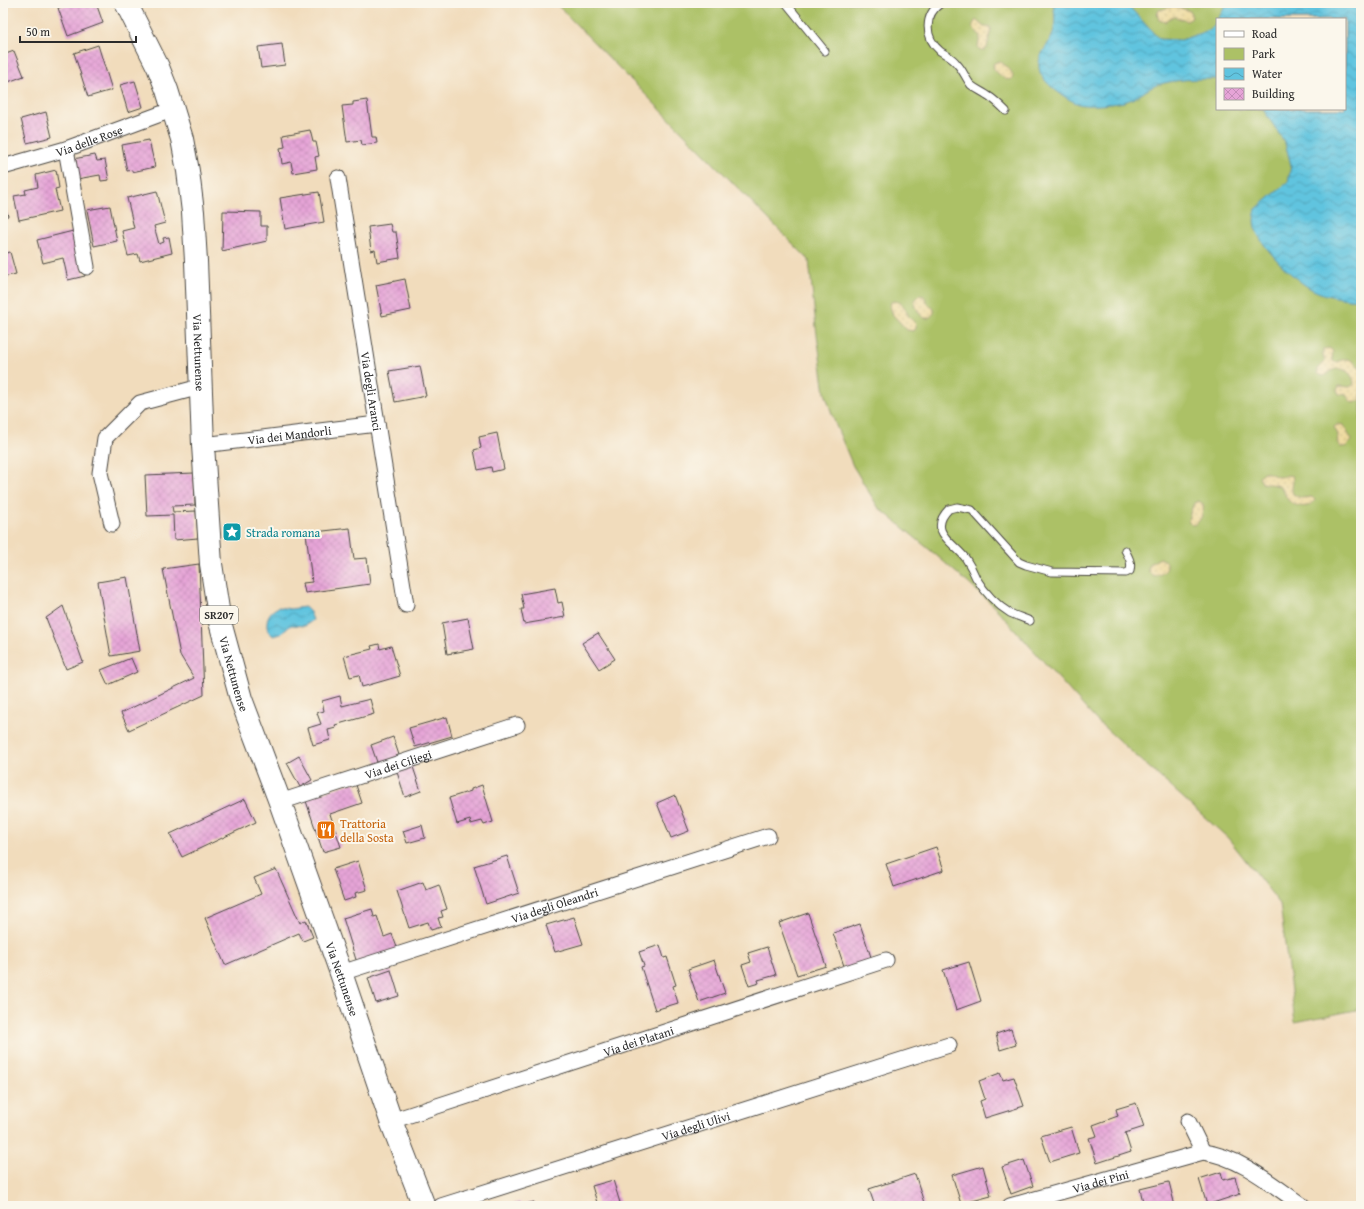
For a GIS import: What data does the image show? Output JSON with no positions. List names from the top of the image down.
{
  "streets": {
    "main road": ["Via Nettunense", "SR207"],
    "street": [
      "Via delle Rose",
      "Via degli Aranci",
      "Via dei Mandorli",
      "Via dei Ciliegi",
      "Via degli Oleandri",
      "Via dei Platani",
      "Via degli Ulivi",
      "Via dei Pini"
    ]
  },
  "crossings": [
    ["Via delle Rose", "Via Nettunense"],
    ["Via Nettunense", "Via dei Mandorli"],
    ["Via Nettunense", "Via dei Ciliegi"],
    ["Via Nettunense", "Via degli Oleandri"],
    ["Via Nettunense", "Via dei Platani"],
    ["Via degli Aranci", "Via dei Mandorli"]
  ],
  "places": {
    "place": ["Strada romana"],
    "restaurant": ["Trattoria della Sosta"]
  },
  "legend": [
    "Road",
    "Park",
    "Water",
    "Building"
  ],
  "scale_bar": "50 m"
}
